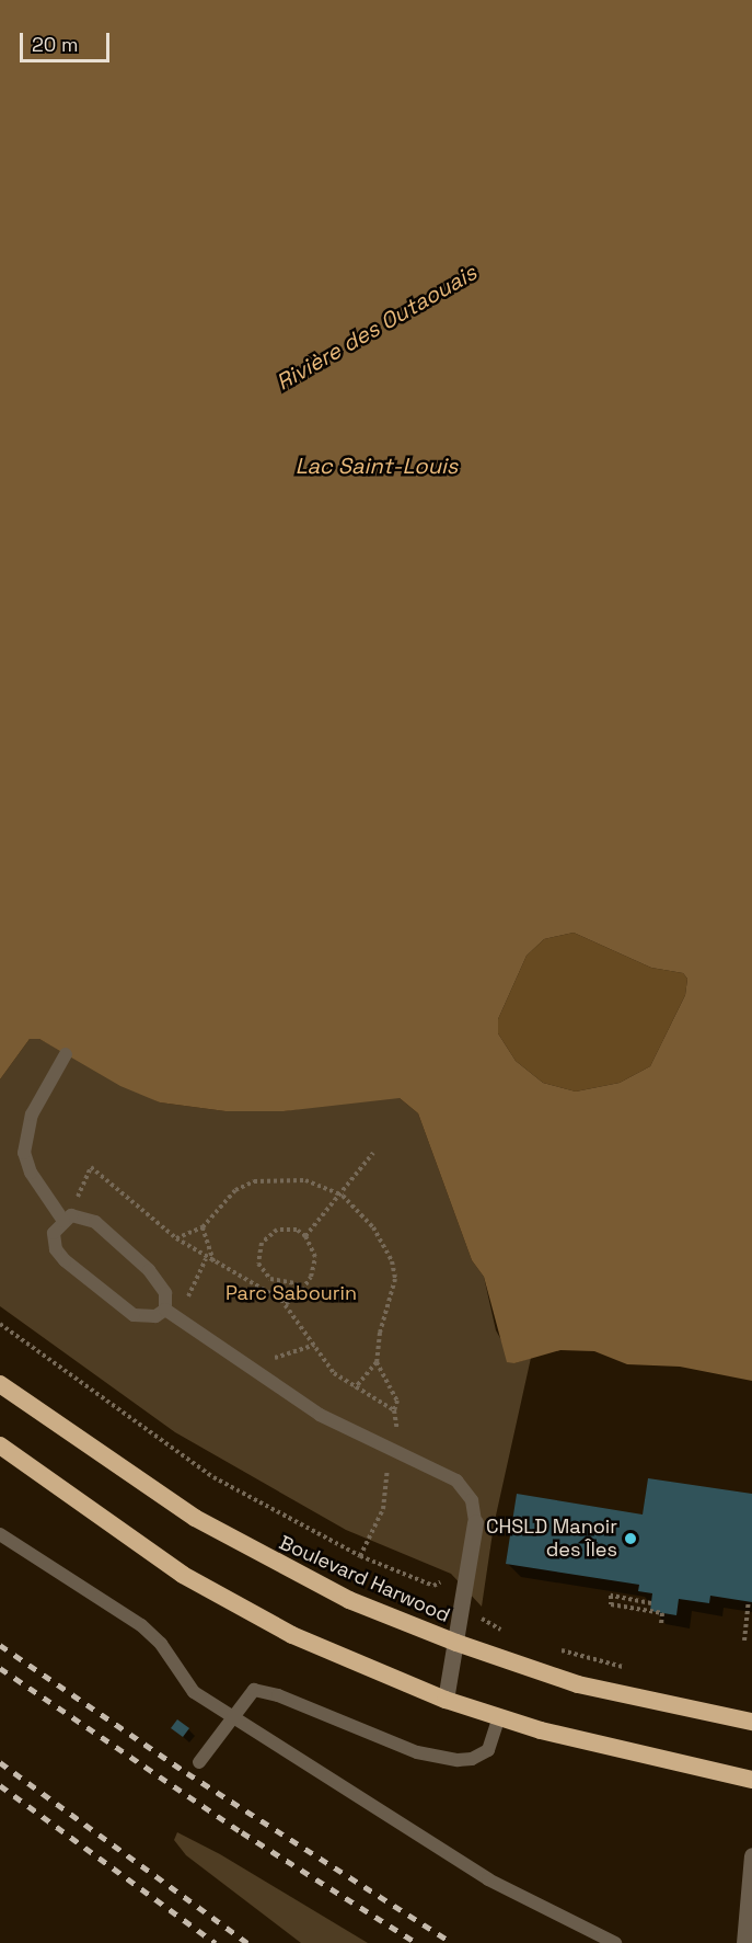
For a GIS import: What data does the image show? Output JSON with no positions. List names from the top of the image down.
{
  "streets": {
    "highway": ["Boulevard Harwood"]
  },
  "water": ["Rivière des Outaouais", "Lac Saint-Louis"],
  "parks": ["Parc Sabourin"],
  "places": ["CHSLD Manoir des Îles"],
  "scale_bar": "20 m"
}
